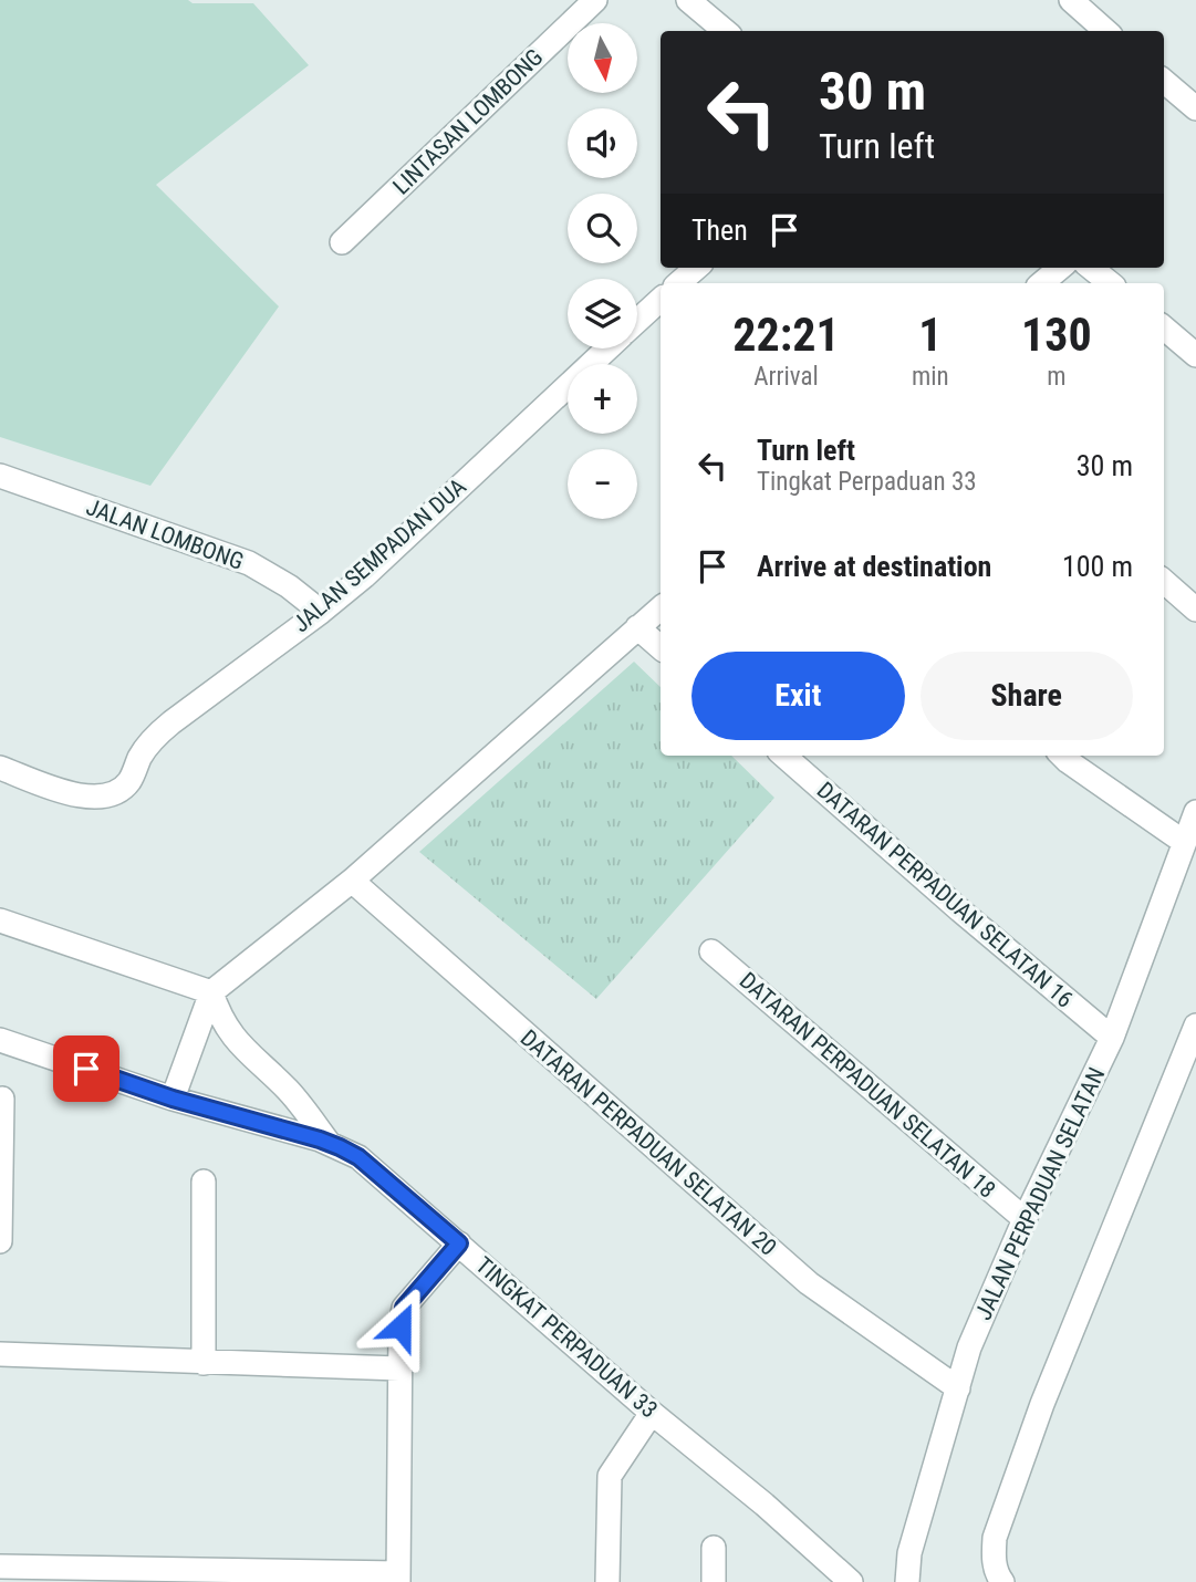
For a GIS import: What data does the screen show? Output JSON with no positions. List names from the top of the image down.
{
  "streets": {
    "street": [
      "LINTASAN LOMBONG",
      "JALAN LOMBONG",
      "JALAN SEMPADAN DUA",
      "DATARAN PERPADUAN SELATAN 16",
      "DATARAN PERPADUAN SELATAN 18",
      "DATARAN PERPADUAN SELATAN 20",
      "JALAN PERPADUAN SELATAN",
      "TINGKAT PERPADUAN 33"
    ]
  },
  "crossings": [
    ["JALAN LOMBONG", "JALAN SEMPADAN DUA"],
    ["DATARAN PERPADUAN SELATAN 16", "JALAN PERPADUAN SELATAN"],
    ["DATARAN PERPADUAN SELATAN 18", "JALAN PERPADUAN SELATAN"],
    ["DATARAN PERPADUAN SELATAN 20", "JALAN PERPADUAN SELATAN"]
  ],
  "north": "bottom",
  "page": {
    "map_buttons": ["+", "−"],
    "turn": ["30 m", "Turn left"],
    "then": "Then",
    "eta": [
      "22:21",
      "Arrival",
      "1",
      "min",
      "130",
      "m"
    ],
    "list": [
      {
        "name": "Turn left",
        "note": "Tingkat Perpaduan 33",
        "value": "30 m"
      },
      {
        "name": "Arrive at destination",
        "value": "100 m"
      }
    ],
    "buttons": ["Exit", "Share"]
  }
}
